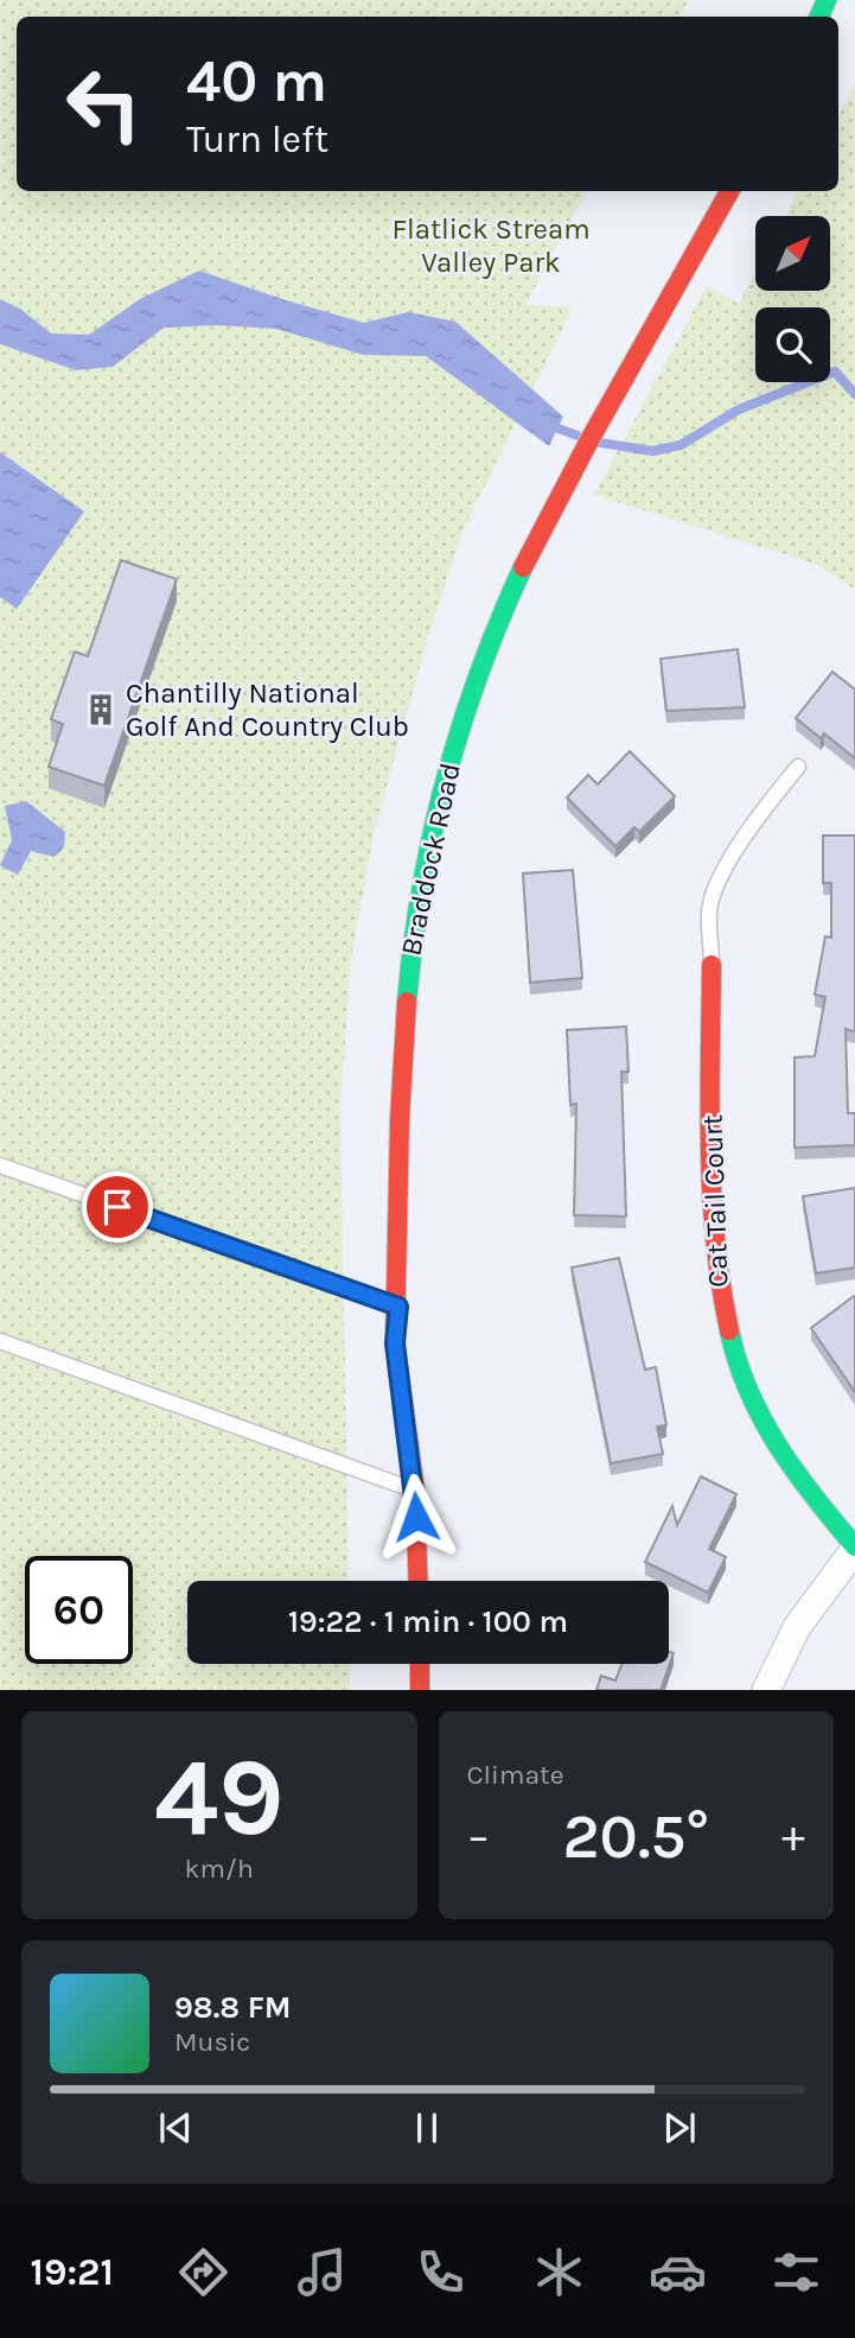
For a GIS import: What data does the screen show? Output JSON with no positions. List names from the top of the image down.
{
  "streets": {
    "main road": ["Braddock Road", "Cat Tail Court"]
  },
  "parks": ["Flatlick Stream Valley Park"],
  "places": {
    "building": ["Chantilly National Golf And Country Club"]
  },
  "north": "top right",
  "page": {
    "turn": ["40 m", "Turn left"],
    "limit": "60",
    "trip": "19:22 · 1 min · 100 m",
    "tile": [
      ["49", "km/h"],
      "Climate"
    ],
    "heat": ["−", "20.5°", "+"],
    "song": ["98.8 FM", "Music"],
    "tabs": "19:21"
  }
}
